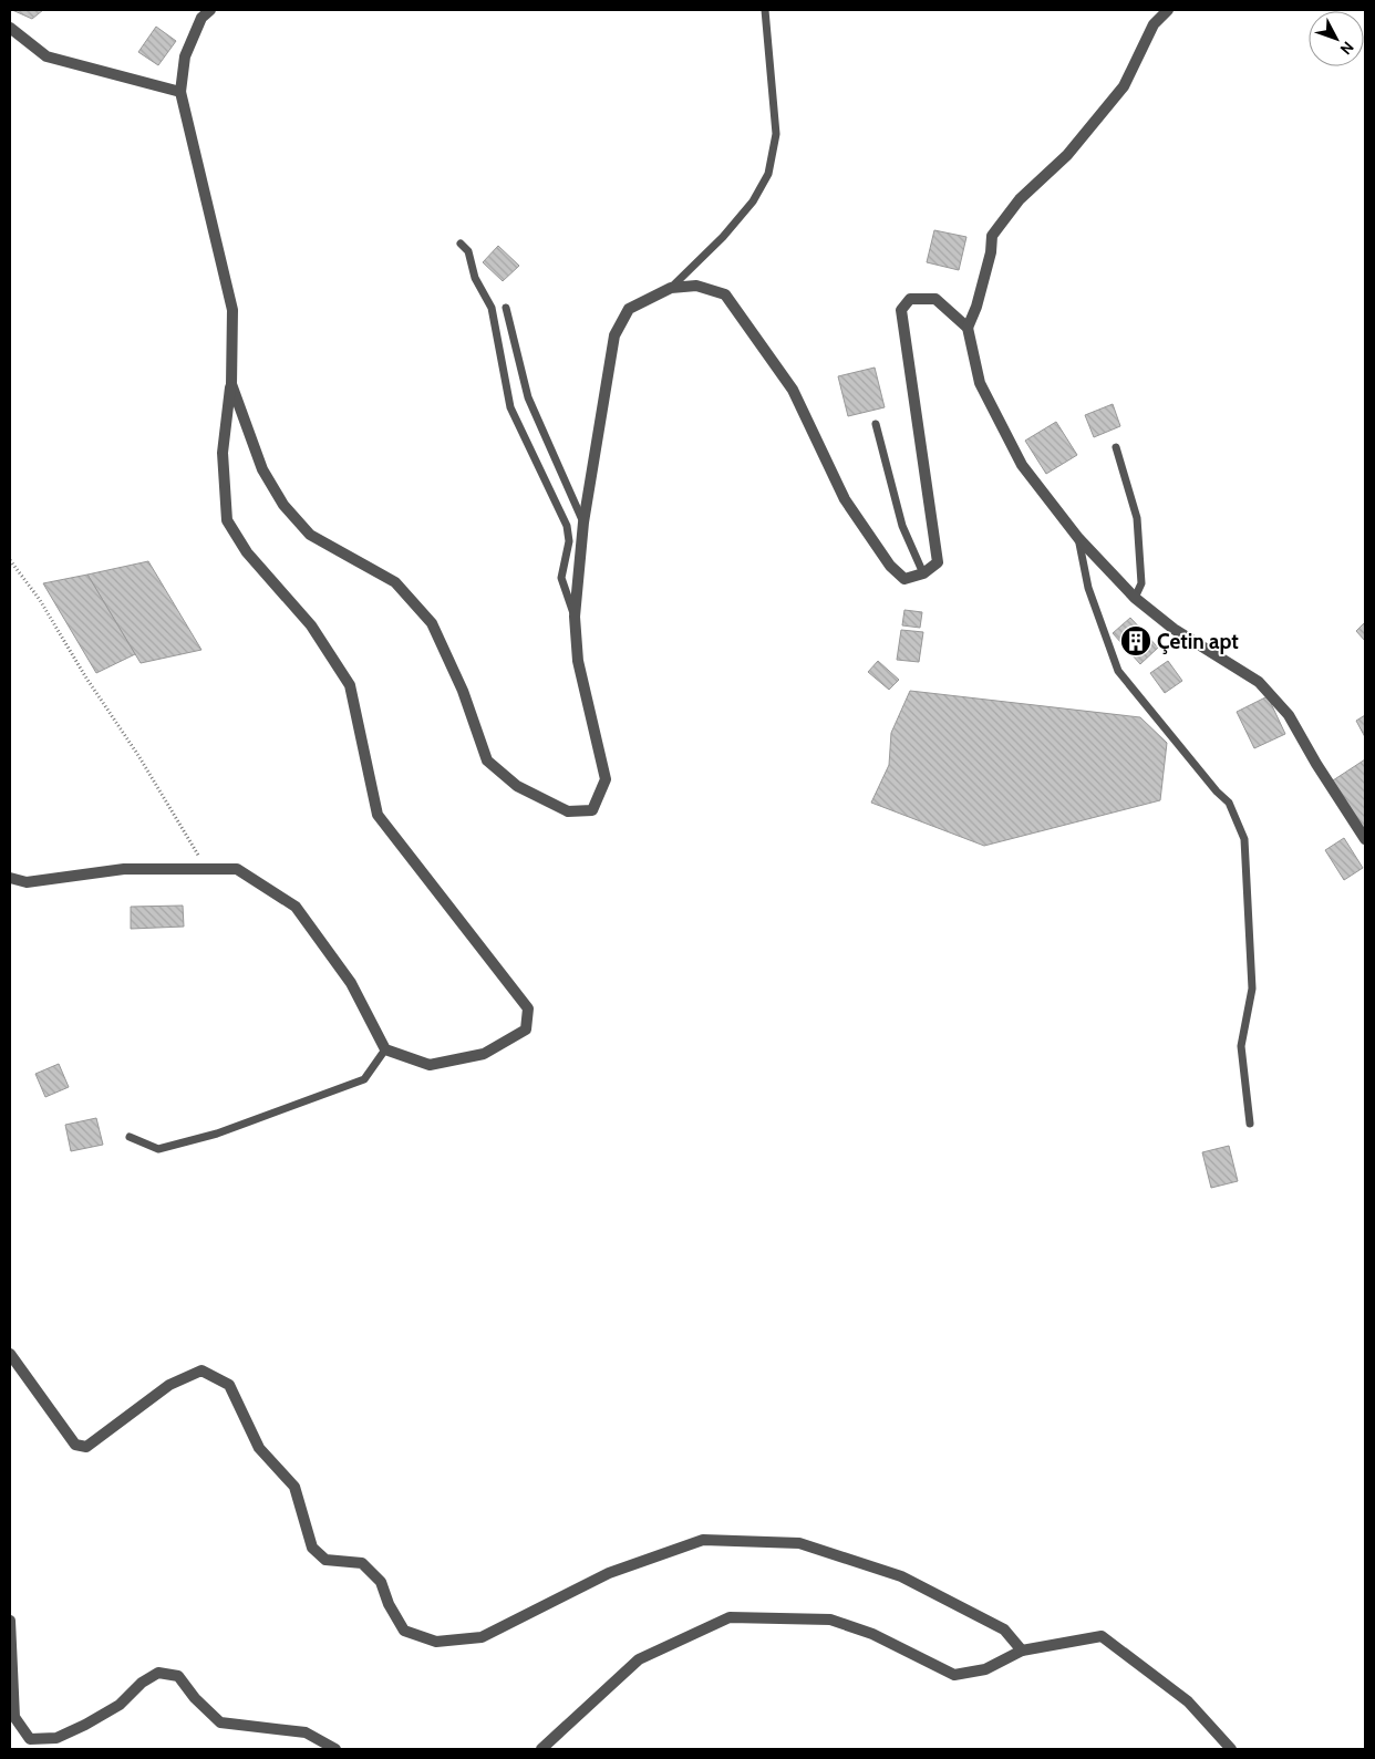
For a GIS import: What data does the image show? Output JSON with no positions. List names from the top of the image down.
{
  "places": {
    "building": ["Çetin apt"]
  },
  "north": "bottom right"
}
